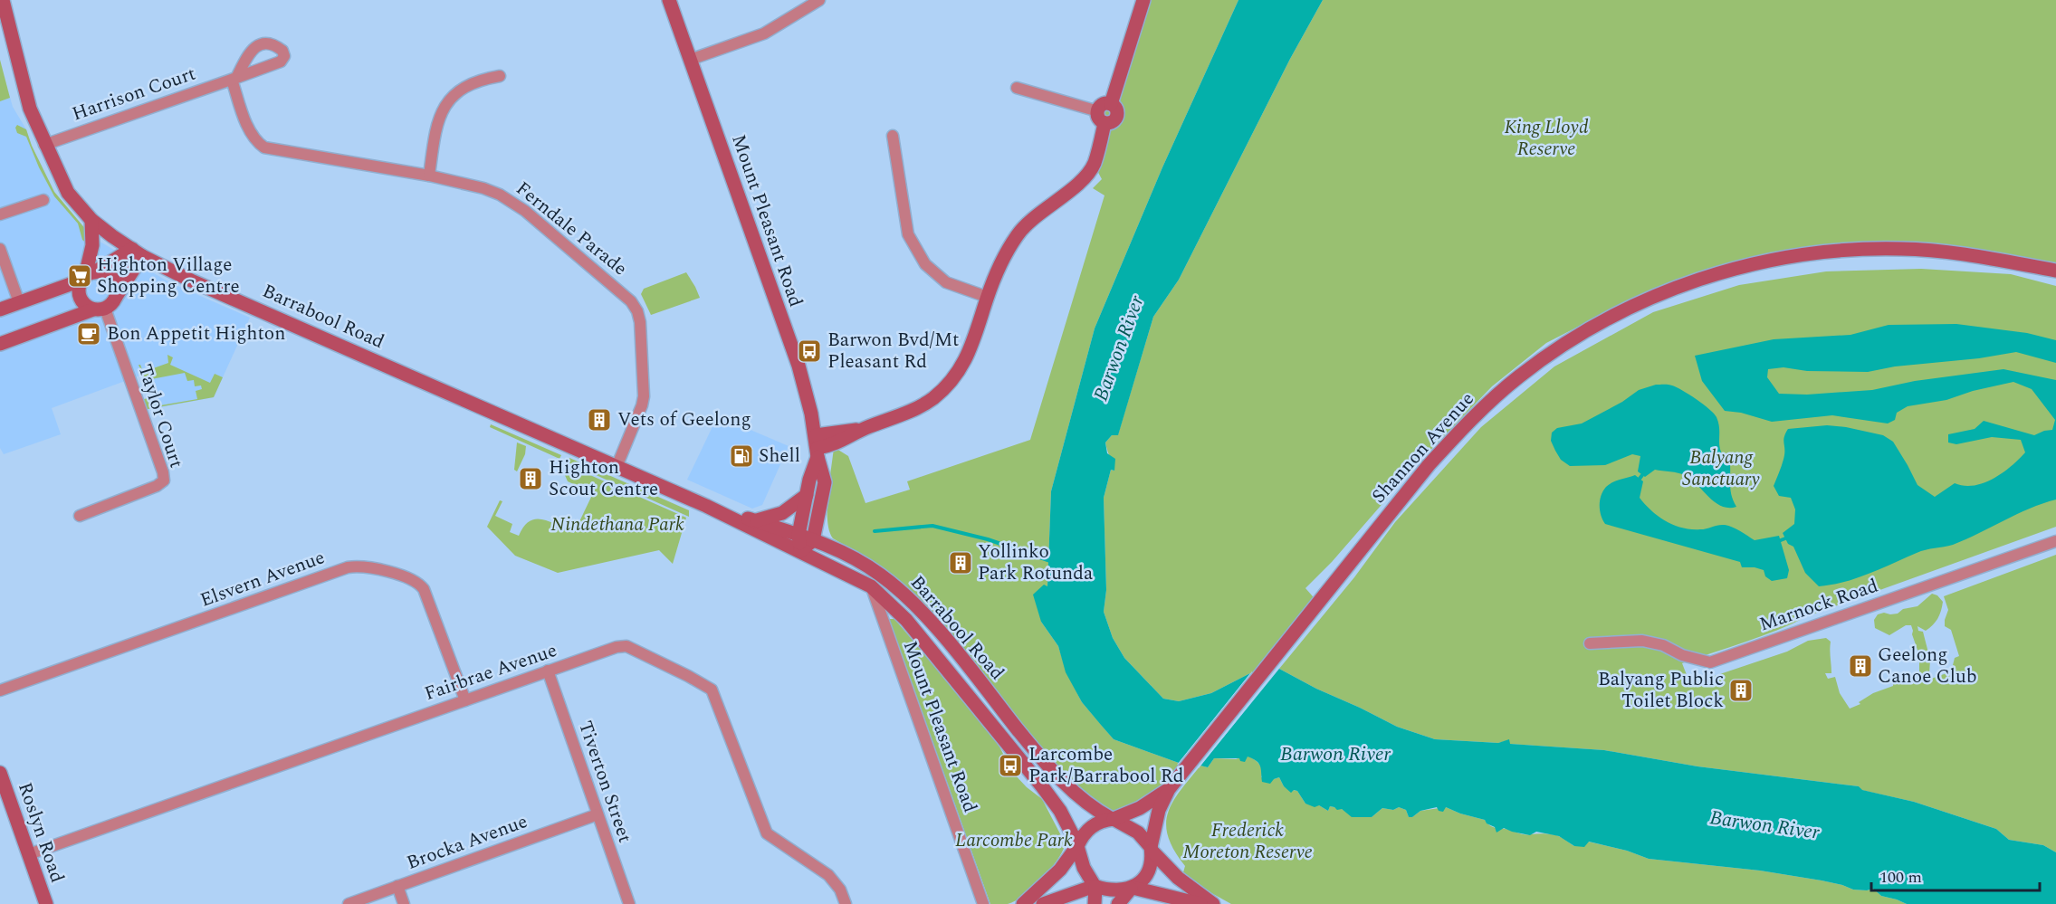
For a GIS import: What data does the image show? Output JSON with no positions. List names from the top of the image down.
{
  "streets": {
    "main road": [
      "Mount Pleasant Road",
      "Barrabool Road",
      "Shannon Avenue",
      "Roslyn Road"
    ],
    "street": [
      "Harrison Court",
      "Ferndale Parade",
      "Taylor Court",
      "Elsvern Avenue",
      "Marnock Road",
      "Fairbrae Avenue",
      "Tiverton Street",
      "Brocka Avenue"
    ]
  },
  "crossings": [
    ["Harrison Court", "Ferndale Parade"],
    ["Harrison Court", "Barrabool Road"],
    ["Mount Pleasant Road", "Barrabool Road"],
    ["Ferndale Parade", "Barrabool Road"],
    ["Barrabool Road", "Shannon Avenue"],
    ["Elsvern Avenue", "Fairbrae Avenue"],
    ["Fairbrae Avenue", "Tiverton Street"],
    ["Fairbrae Avenue", "Roslyn Road"],
    ["Tiverton Street", "Brocka Avenue"]
  ],
  "water": ["Barwon River"],
  "parks": [
    "King Lloyd Reserve",
    "Balyang Sanctuary",
    "Nindethana Park",
    "Frederick Moreton Reserve",
    "Larcombe Park"
  ],
  "places": {
    "supermarket": ["Highton Village Shopping Centre"],
    "cafe": ["Bon Appetit Highton"],
    "bus stop": ["Barwon Bvd/Mt Pleasant Rd", "Larcombe Park/Barrabool Rd"],
    "building": [
      "Vets of Geelong",
      "Highton Scout Centre",
      "Yollinko Park Rotunda",
      "Geelong Canoe Club",
      "Balyang Public Toilet Block"
    ],
    "fuel station": ["Shell"]
  },
  "scale_bar": "100 m"
}
